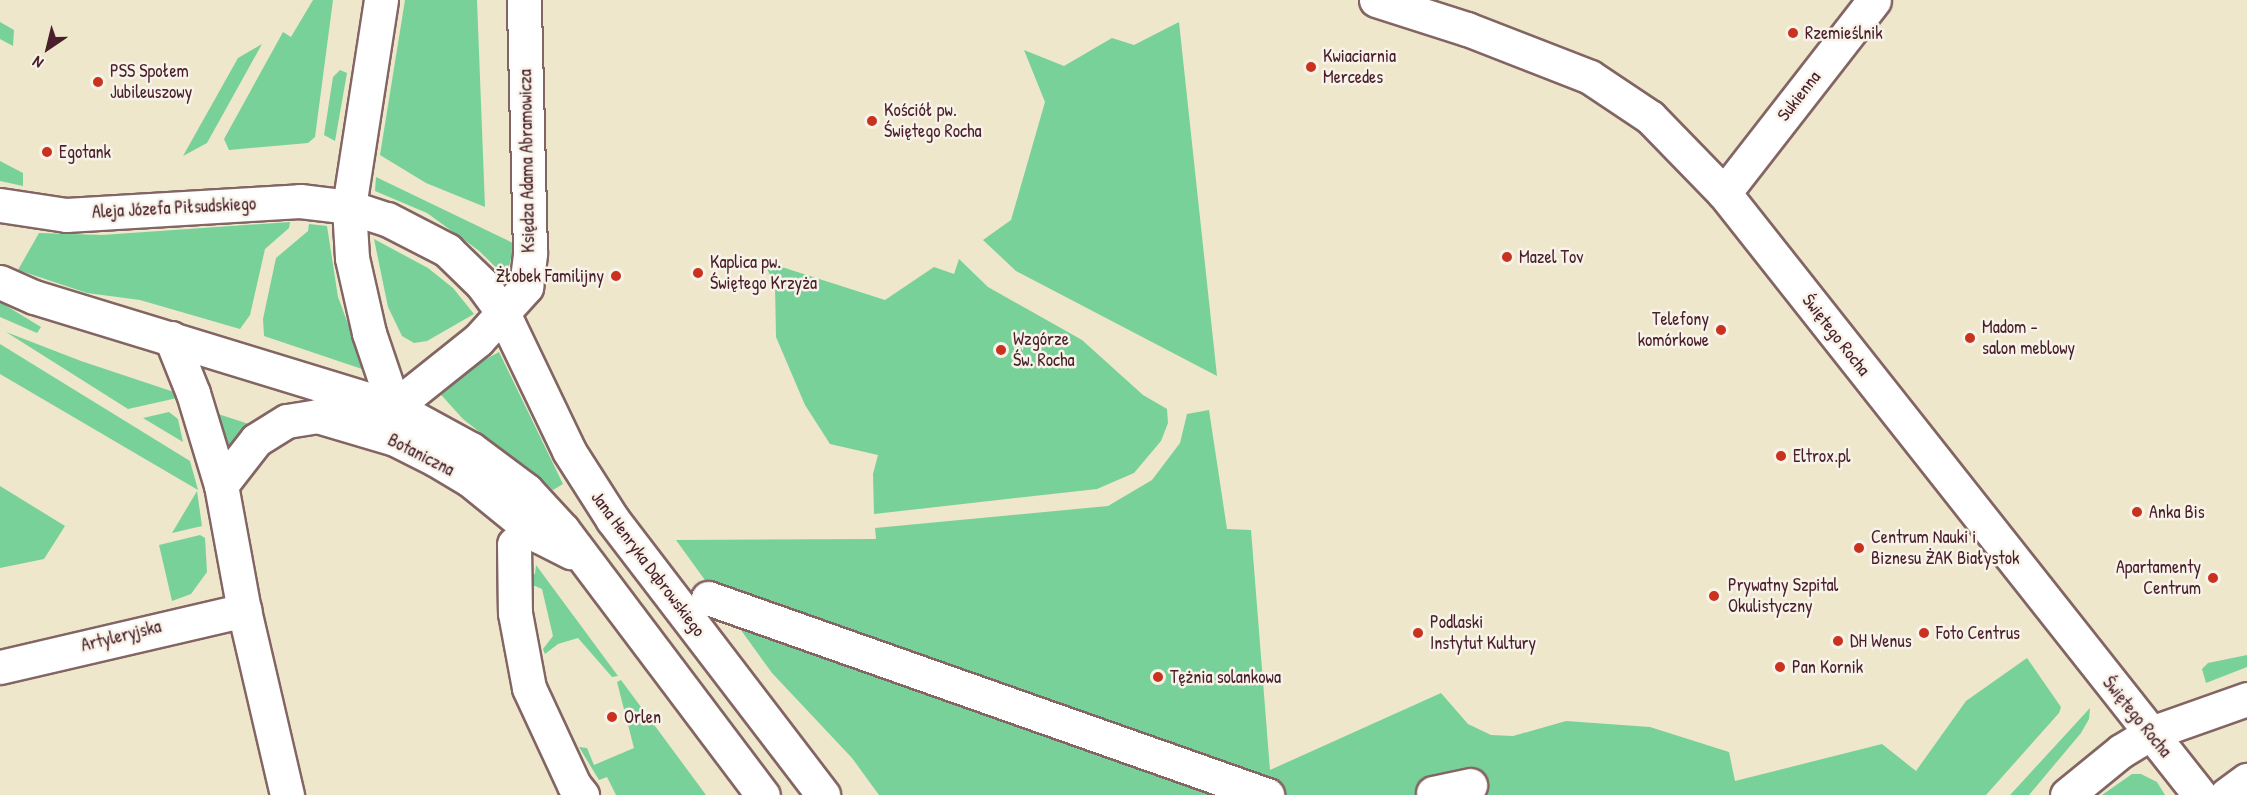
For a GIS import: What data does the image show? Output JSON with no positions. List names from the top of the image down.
{
  "streets": {
    "street": [
      "Sukienna",
      "Księdza Adama Abramowicza",
      "Aleja Józefa Piłsudskiego",
      "Świętego Rocha",
      "Botaniczna",
      "Jana Henryka Dąbrowskiego",
      "Artyleryjska"
    ]
  },
  "crossings": [
    ["Sukienna", "Świętego Rocha"],
    ["Księdza Adama Abramowicza", "Aleja Józefa Piłsudskiego"],
    ["Księdza Adama Abramowicza", "Jana Henryka Dąbrowskiego"],
    ["Aleja Józefa Piłsudskiego", "Jana Henryka Dąbrowskiego"]
  ],
  "places": [
    "Rzemieślnik",
    "Kwiaciarnia Mercedes",
    "PSS Społem Jubileuszowy",
    "Kościół pw. Świętego Rocha",
    "Egotank",
    "Mazel Tov",
    "Kaplica pw. Świętego Krzyża",
    "Żłobek Familijny",
    "Telefony komórkowe",
    "Madom - salon meblowy",
    "Wzgórze Św. Rocha",
    "Eltrox.pl",
    "Anka Bis",
    "Centrum Nauki i Biznesu ŻAK Białystok",
    "Apartamenty Centrum",
    "Prywatny Szpital Okulistyczny",
    "Podlaski Instytut Kultury",
    "Foto Centrus",
    "DH Wenus",
    "Pan Kornik",
    "Tężnia solankowa",
    "Orlen"
  ],
  "north": "bottom left"
}
